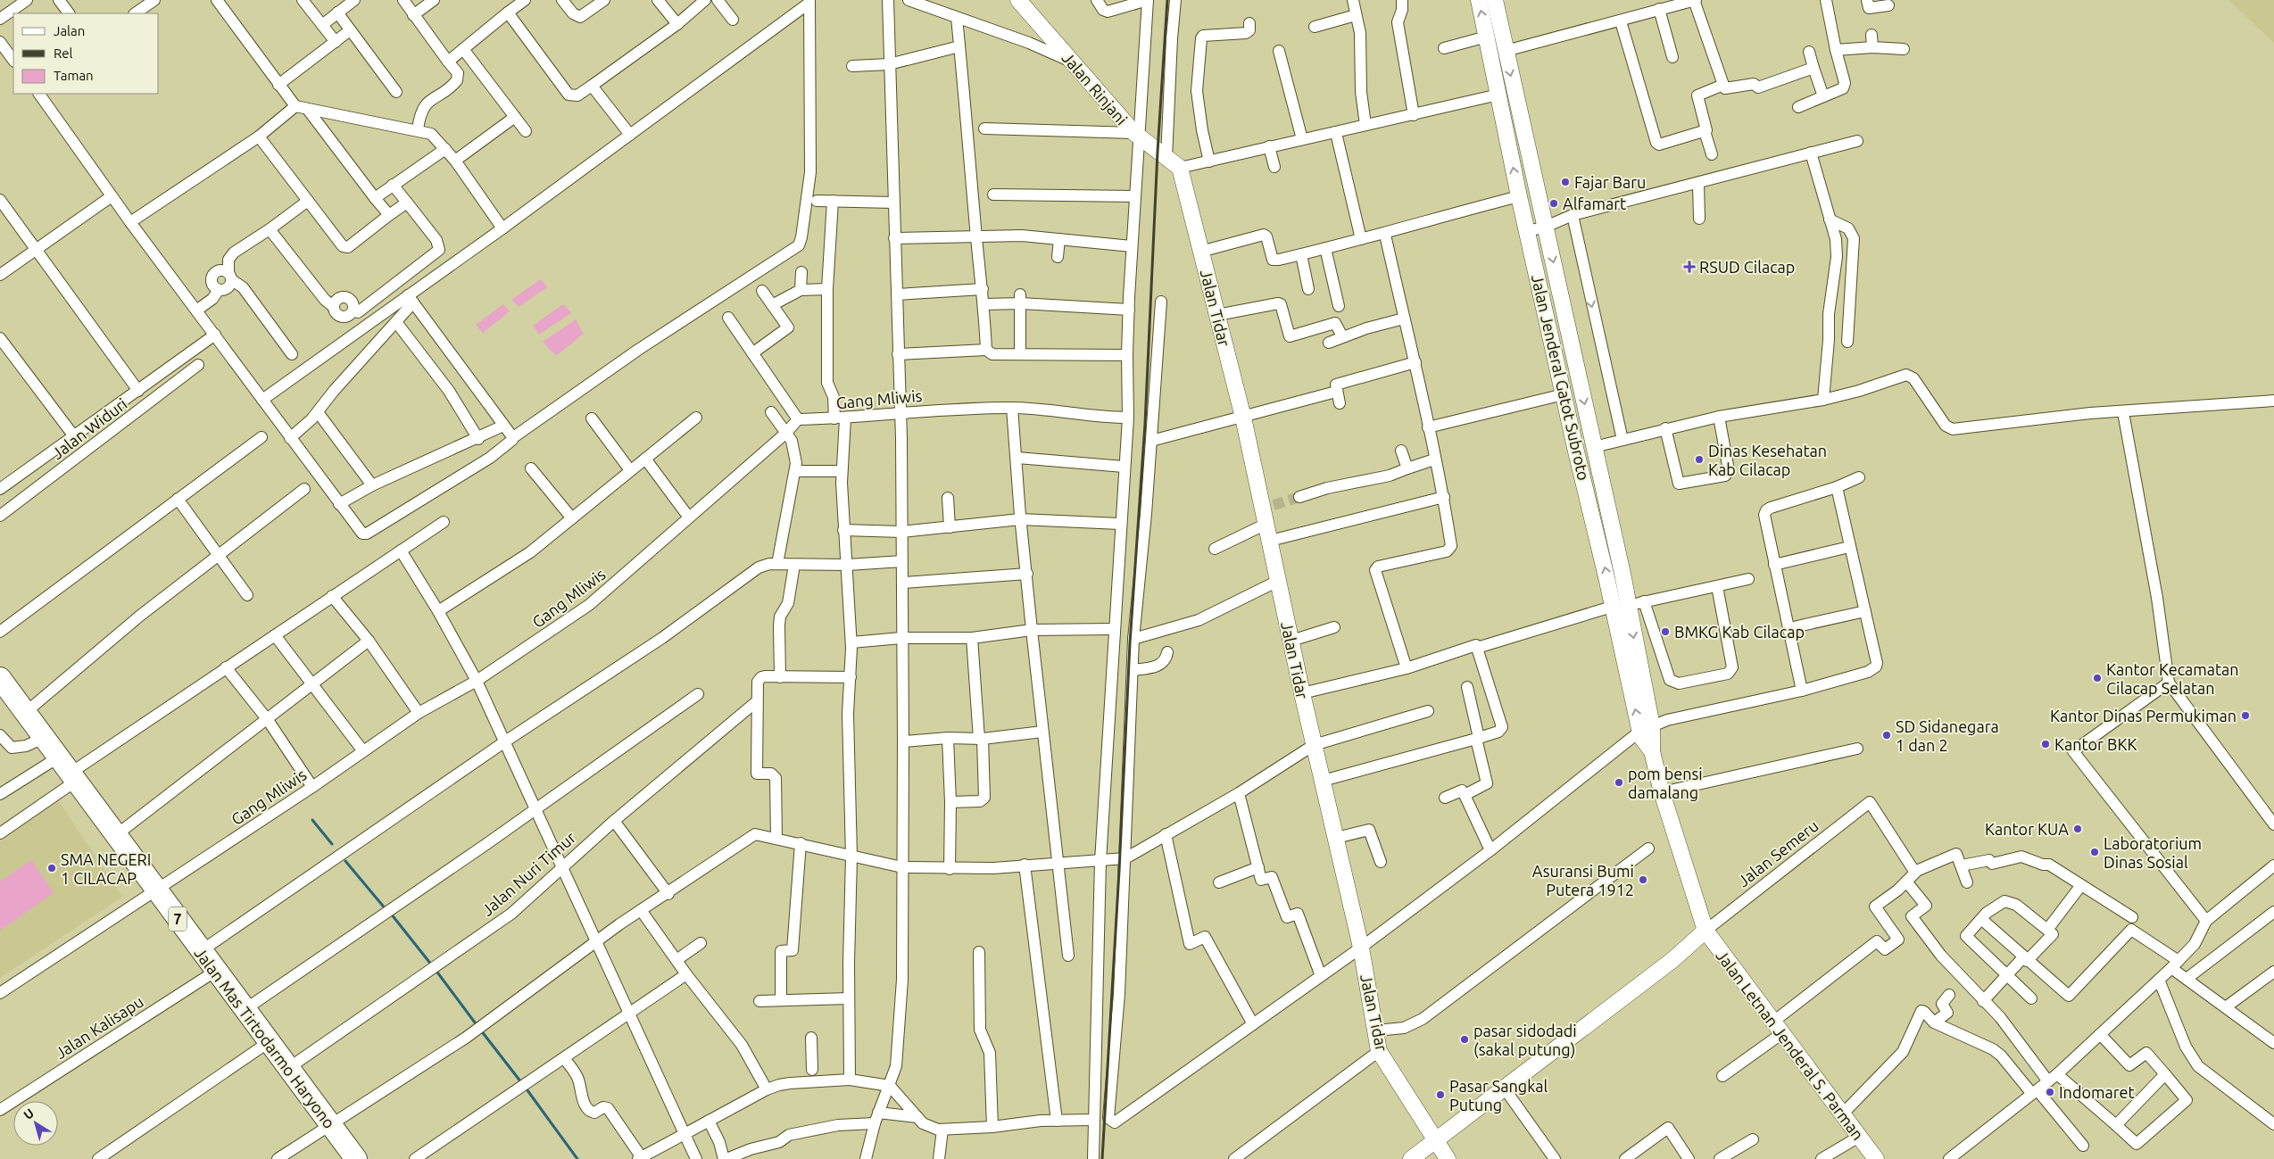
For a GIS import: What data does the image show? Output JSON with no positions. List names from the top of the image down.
{
  "streets": {
    "highway": ["7", "Jalan Mas Tirtodarmo Haryono"],
    "main road": [
      "Jalan Rinjani",
      "Jalan Tidar",
      "Jalan Jenderal Gatot Subroto",
      "Jalan Letnan Jenderal S. Parman"
    ],
    "street": [
      "Gang Mliwis",
      "Jalan Widuri",
      "Jalan Semeru",
      "Jalan Nuri Timur",
      "Jalan Kalisapu"
    ]
  },
  "crossings": [
    ["Jalan Rinjani", "Jalan Tidar"],
    ["Jalan Jenderal Gatot Subroto", "Jalan Semeru"],
    ["Jalan Jenderal Gatot Subroto", "Jalan Letnan Jenderal S. Parman"],
    ["Gang Mliwis", "Jalan Mas Tirtodarmo Haryono"],
    ["Jalan Semeru", "Jalan Letnan Jenderal S. Parman"],
    ["Jalan Nuri Timur", "Jalan Mas Tirtodarmo Haryono"],
    ["Jalan Kalisapu", "Jalan Mas Tirtodarmo Haryono"]
  ],
  "places": {
    "other": [
      "Fajar Baru",
      "Alfamart",
      "Dinas Kesehatan Kab Cilacap",
      "BMKG Kab Cilacap",
      "Kantor Kecamatan Cilacap Selatan",
      "Kantor Dinas Permukiman",
      "SD Sidanegara 1 dan 2",
      "Kantor BKK",
      "pom bensi damalang",
      "Kantor KUA",
      "Laboratorium Dinas Sosial",
      "SMA NEGERI 1 CILACAP",
      "Asuransi Bumi Putera 1912",
      "pasar sidodadi (sakal putung)",
      "Indomaret",
      "Pasar Sangkal Putung"
    ],
    "health": ["RSUD Cilacap"]
  },
  "legend": ["Jalan", "Rel", "Taman"],
  "north": "top left"
}
